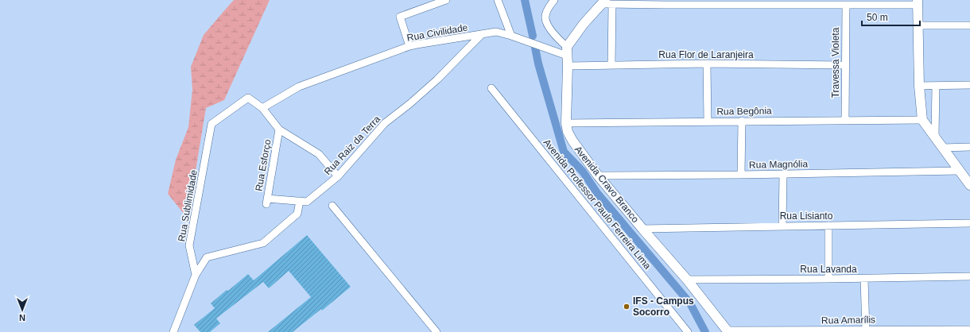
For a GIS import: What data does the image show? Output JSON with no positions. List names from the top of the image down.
{
  "streets": {
    "street": [
      "Rua Civilidade",
      "Rua Flor de Laranjeira",
      "Travessa Violeta",
      "Rua Begônia",
      "Rua Raiz da Terra",
      "Rua Magnólia",
      "Rua Esforço",
      "Avenida Cravo Branco",
      "Avenida Professor Paulo Ferreira Lima",
      "Rua Sublimidade",
      "Rua Lisianto",
      "Rua Lavanda",
      "Rua Amarílis"
    ]
  },
  "crossings": [
    ["Rua Civilidade", "Rua Raiz da Terra"],
    ["Rua Civilidade", "Avenida Cravo Branco"],
    ["Rua Civilidade", "Rua Sublimidade"],
    ["Rua Flor de Laranjeira", "Travessa Violeta"],
    ["Rua Flor de Laranjeira", "Avenida Cravo Branco"],
    ["Travessa Violeta", "Rua Begônia"],
    ["Rua Begônia", "Avenida Cravo Branco"],
    ["Rua Raiz da Terra", "Rua Esforço"],
    ["Rua Magnólia", "Avenida Cravo Branco"],
    ["Avenida Cravo Branco", "Rua Lisianto"],
    ["Avenida Cravo Branco", "Rua Lavanda"],
    ["Avenida Cravo Branco", "Rua Amarílis"]
  ],
  "places": ["IFS - Campus Socorro"],
  "scale_bar": "50 m",
  "north": "bottom"
}
